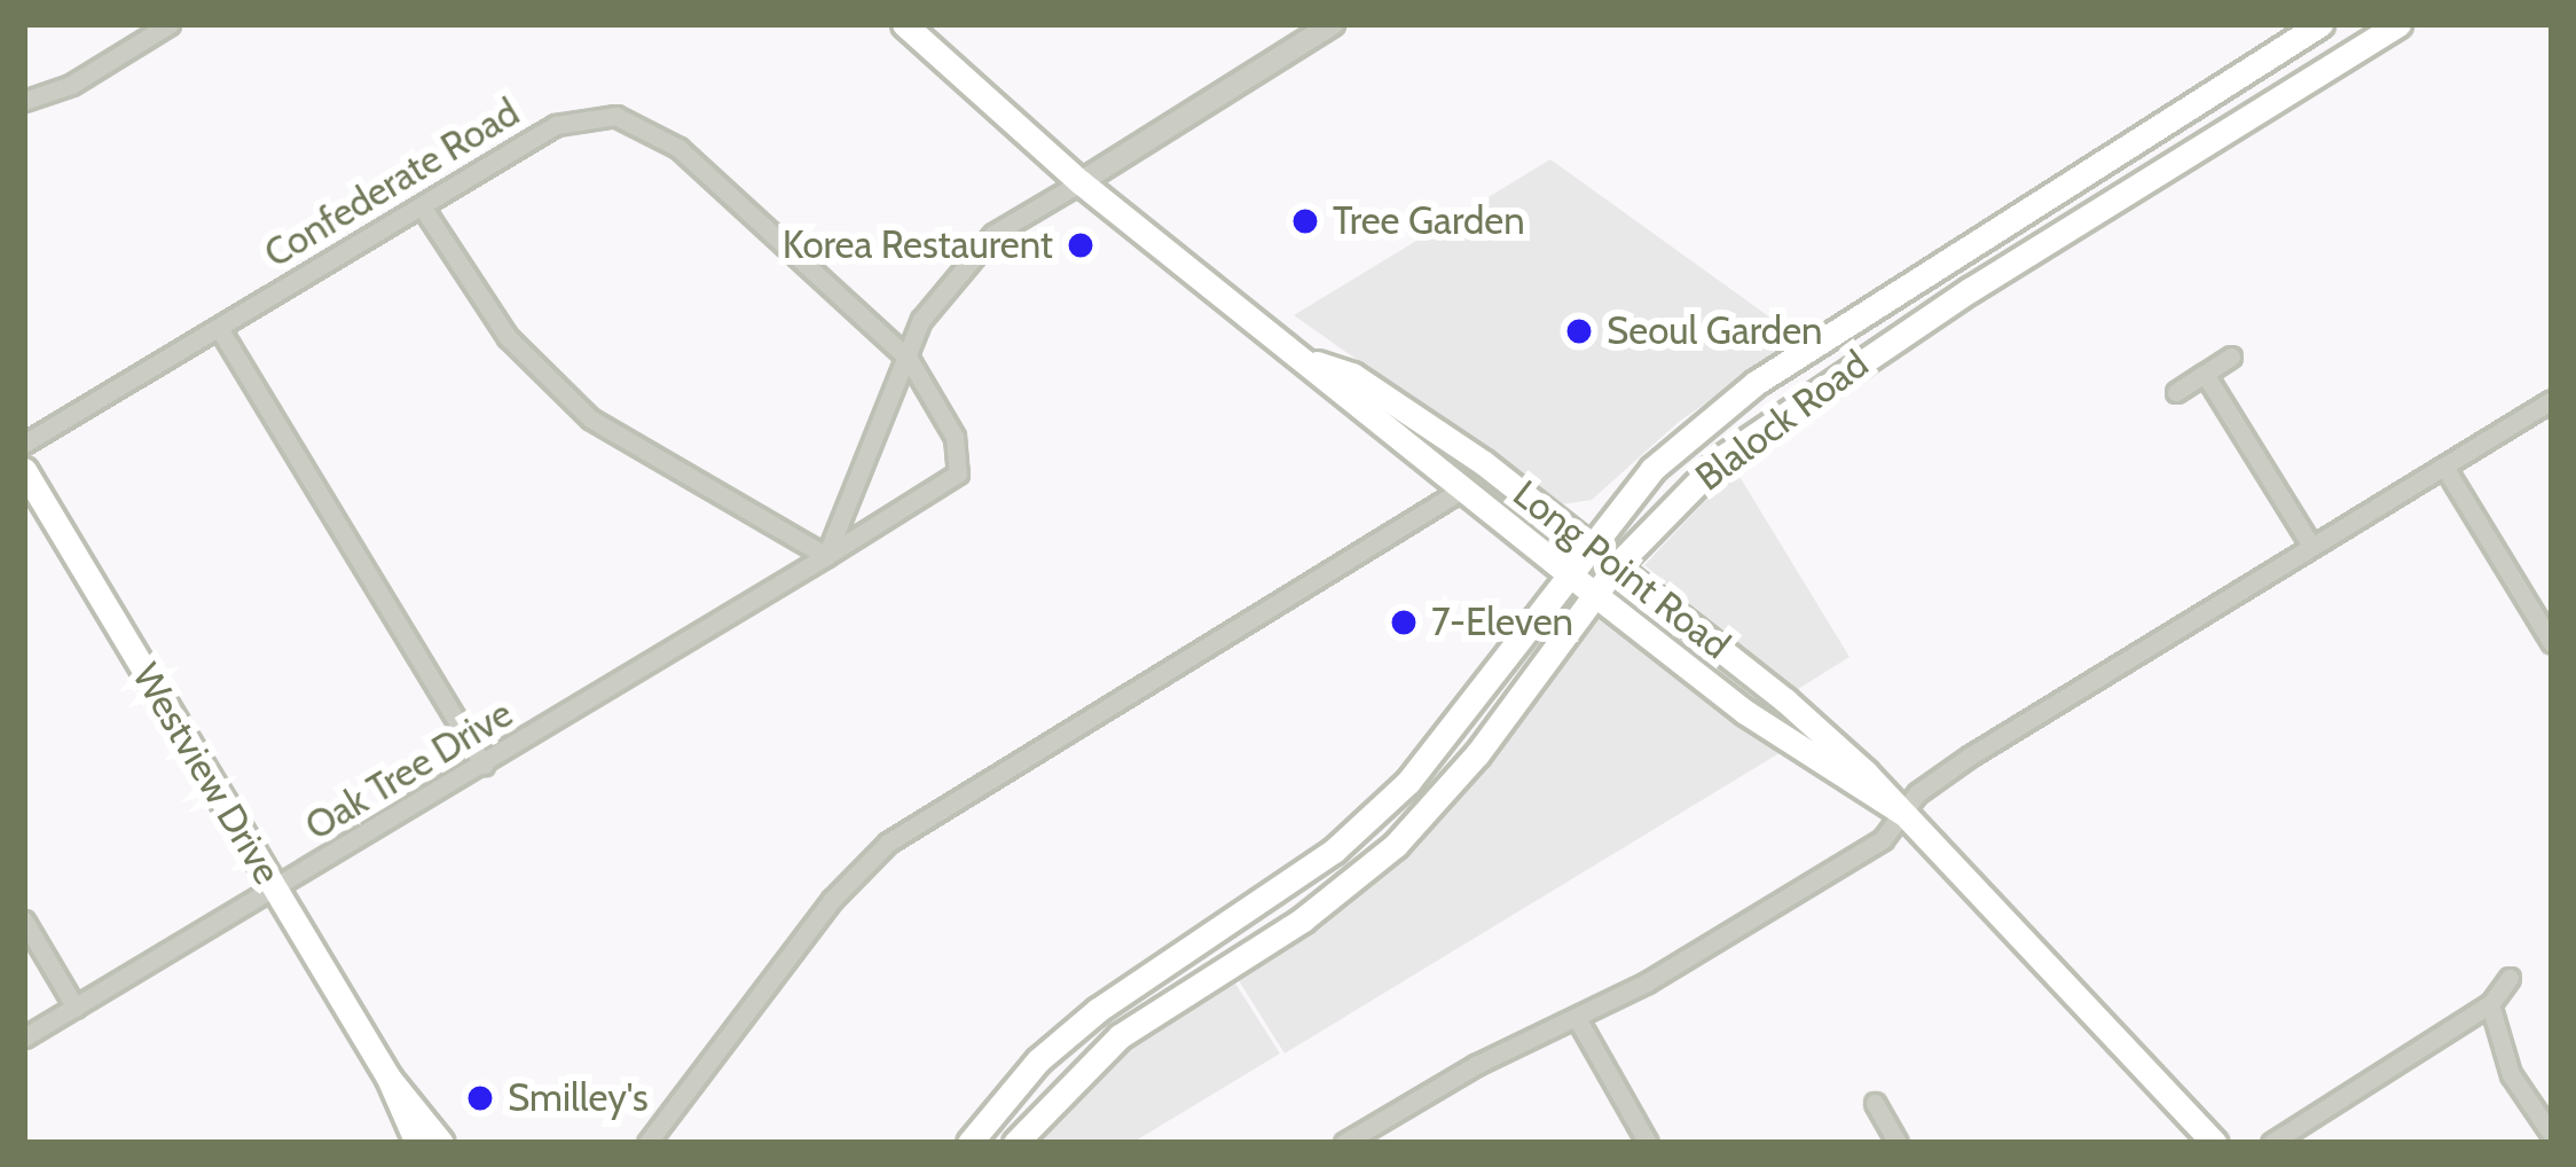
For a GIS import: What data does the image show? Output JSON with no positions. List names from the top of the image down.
{
  "streets": {
    "main road": ["Blalock Road", "Long Point Road", "Westview Drive"],
    "street": ["Confederate Road", "Oak Tree Drive"]
  },
  "crossings": [
    ["Confederate Road", "Oak Tree Drive"],
    ["Blalock Road", "Long Point Road"],
    ["Oak Tree Drive", "Westview Drive"]
  ],
  "places": [
    "Tree Garden",
    "Korea Restaurent",
    "Seoul Garden",
    "7-Eleven",
    "Smilley's"
  ]
}
